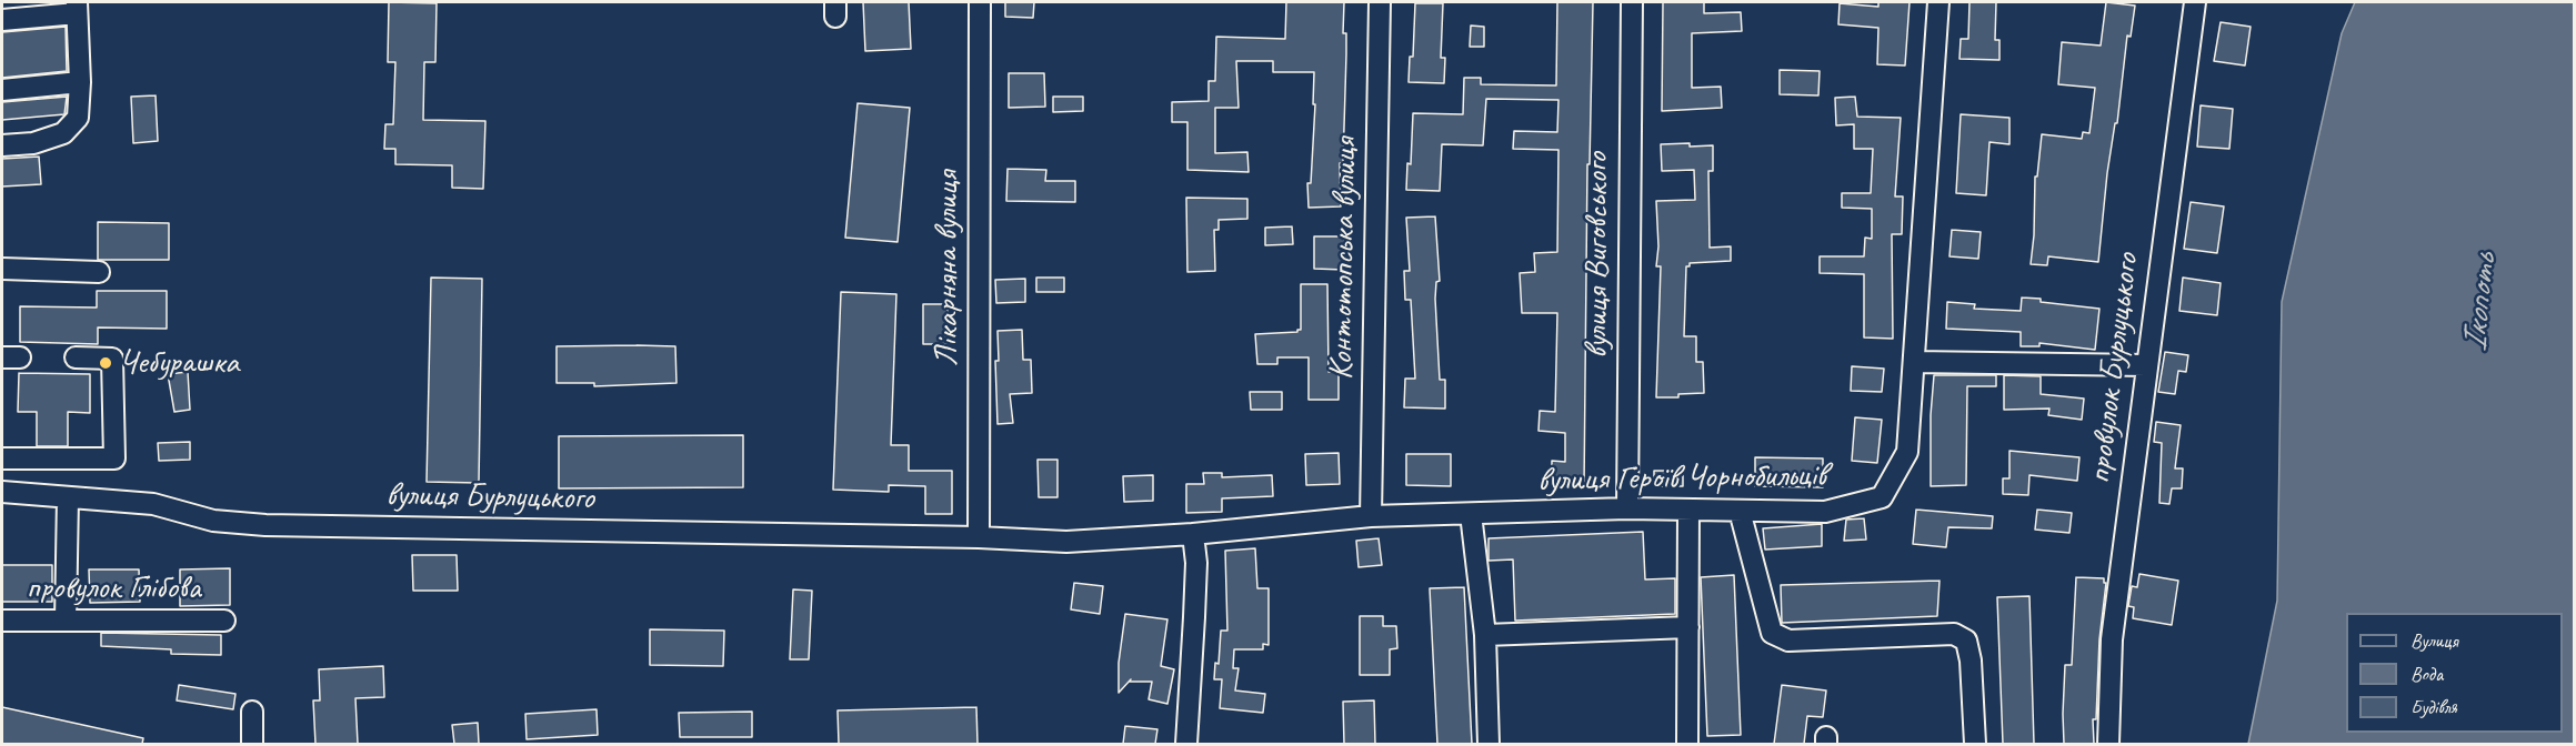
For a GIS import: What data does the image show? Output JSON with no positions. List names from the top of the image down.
{
  "streets": {
    "street": [
      "вулиця Виговського",
      "Контотопська вулиця",
      "Лікарняна вулиця",
      "провулок Бурлуцького",
      "вулиця Героїв Чорнобильців",
      "вулиця Бурлуцького",
      "провулок Глібова"
    ]
  },
  "crossings": [
    ["вулиця Виговського", "вулиця Героїв Чорнобильців"],
    ["Контотопська вулиця", "вулиця Героїв Чорнобильців"],
    ["Лікарняна вулиця", "вулиця Героїв Чорнобильців"],
    ["Лікарняна вулиця", "вулиця Бурлуцького"],
    ["вулиця Героїв Чорнобильців", "вулиця Бурлуцького"]
  ],
  "water": ["Ікопоть"],
  "places": ["Чебурашка"],
  "legend": ["Вулиця", "Вода", "Будівля"]
}
